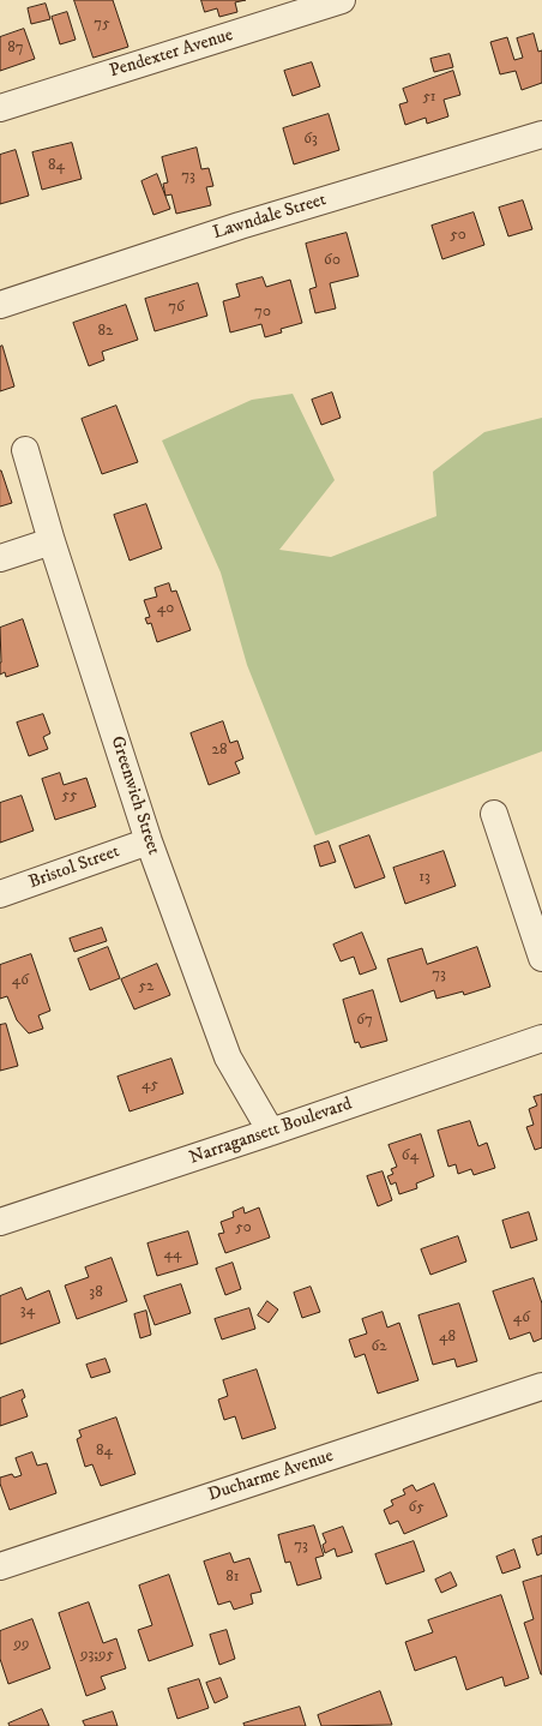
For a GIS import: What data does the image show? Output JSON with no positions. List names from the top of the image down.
{
  "streets": {
    "street": [
      "Pendexter Avenue",
      "Lawndale Street",
      "Greenwich Street",
      "Bristol Street",
      "Narragansett Boulevard",
      "Ducharme Avenue"
    ]
  },
  "crossings": [
    ["Greenwich Street", "Bristol Street"],
    ["Greenwich Street", "Narragansett Boulevard"]
  ],
  "house_numbers": [
    "75",
    "87",
    "51",
    "63",
    "84",
    "73",
    "50",
    "60",
    "76",
    "70",
    "82",
    "40",
    "28",
    "55",
    "13",
    "73",
    "46",
    "52",
    "67",
    "45",
    "64",
    "50",
    "44",
    "38",
    "34",
    "46",
    "48",
    "62",
    "84",
    "65",
    "73",
    "81",
    "99",
    "93;95"
  ]
}
